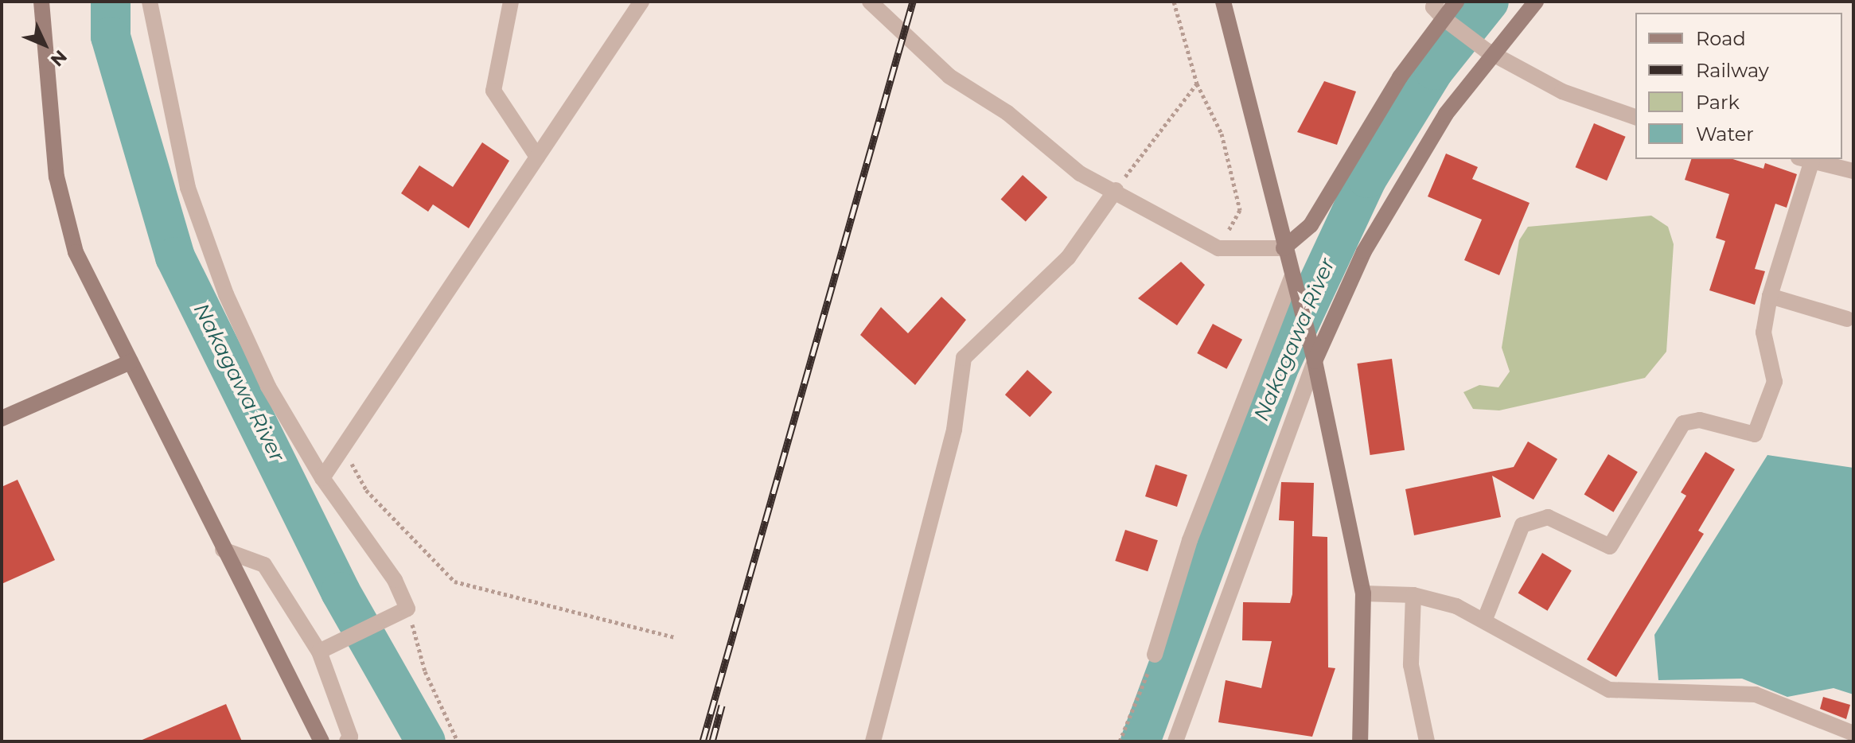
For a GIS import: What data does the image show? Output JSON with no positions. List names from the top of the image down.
{
  "water": ["Nakagawa River"],
  "legend": [
    "Road",
    "Railway",
    "Park",
    "Water"
  ],
  "north": "bottom right"
}
